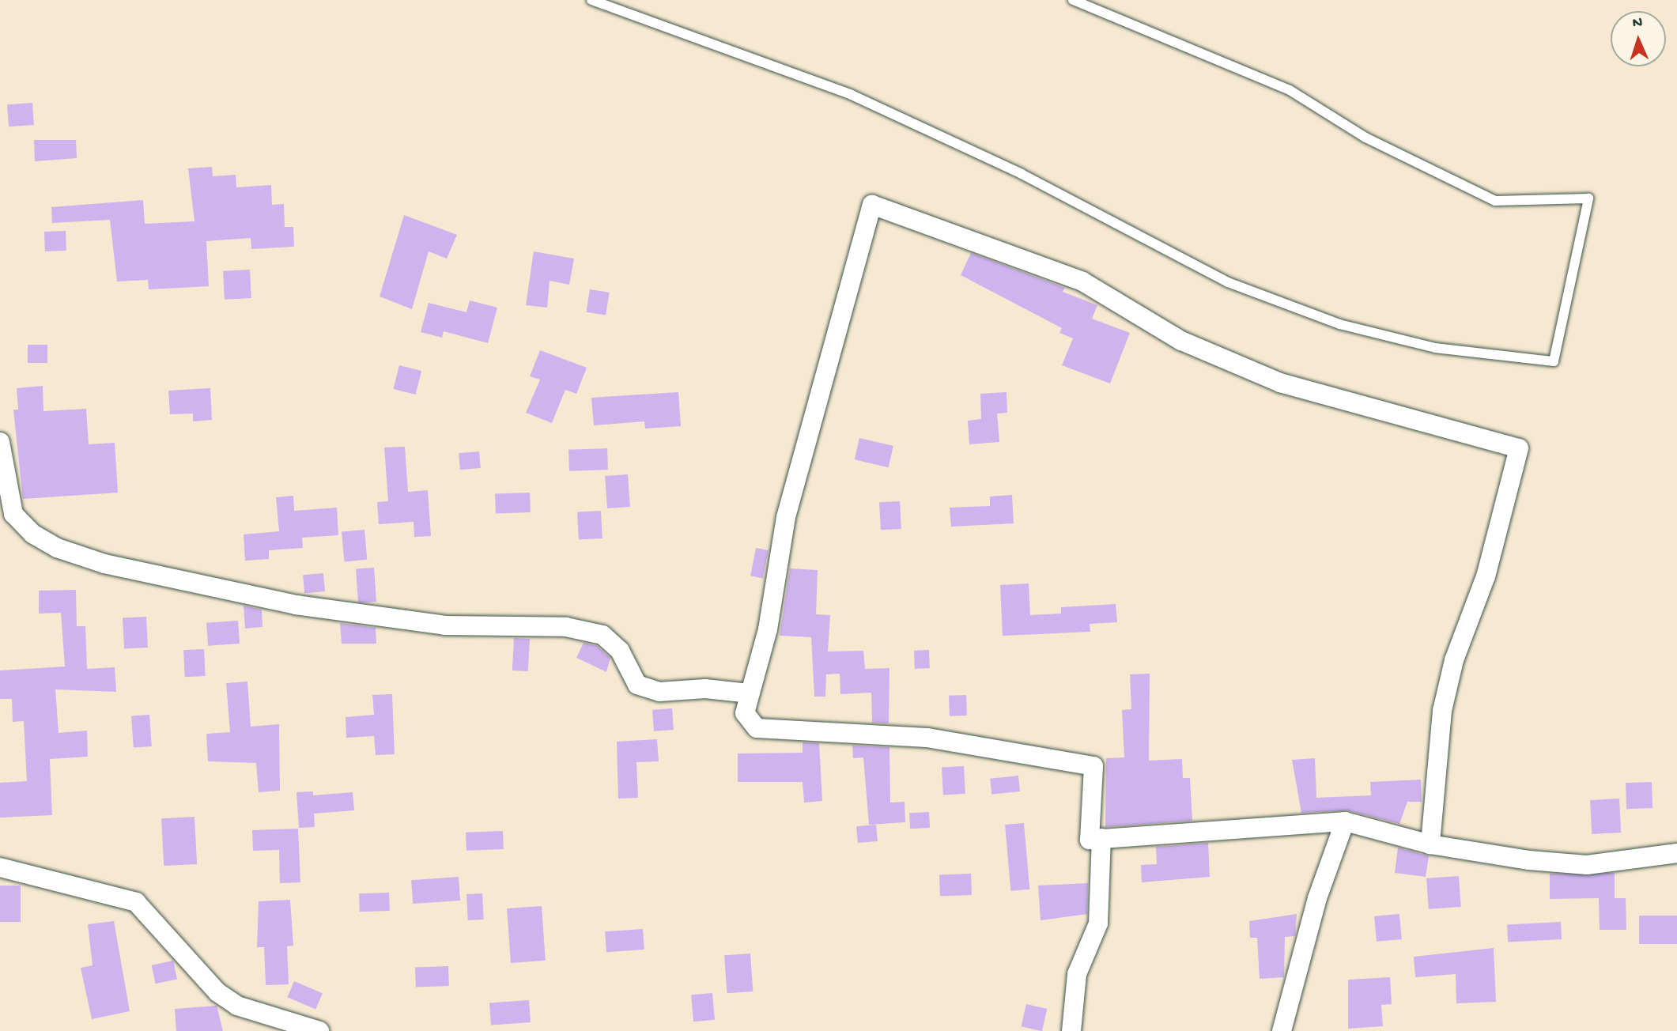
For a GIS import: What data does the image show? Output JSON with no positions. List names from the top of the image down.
{
  "north": "top"
}
